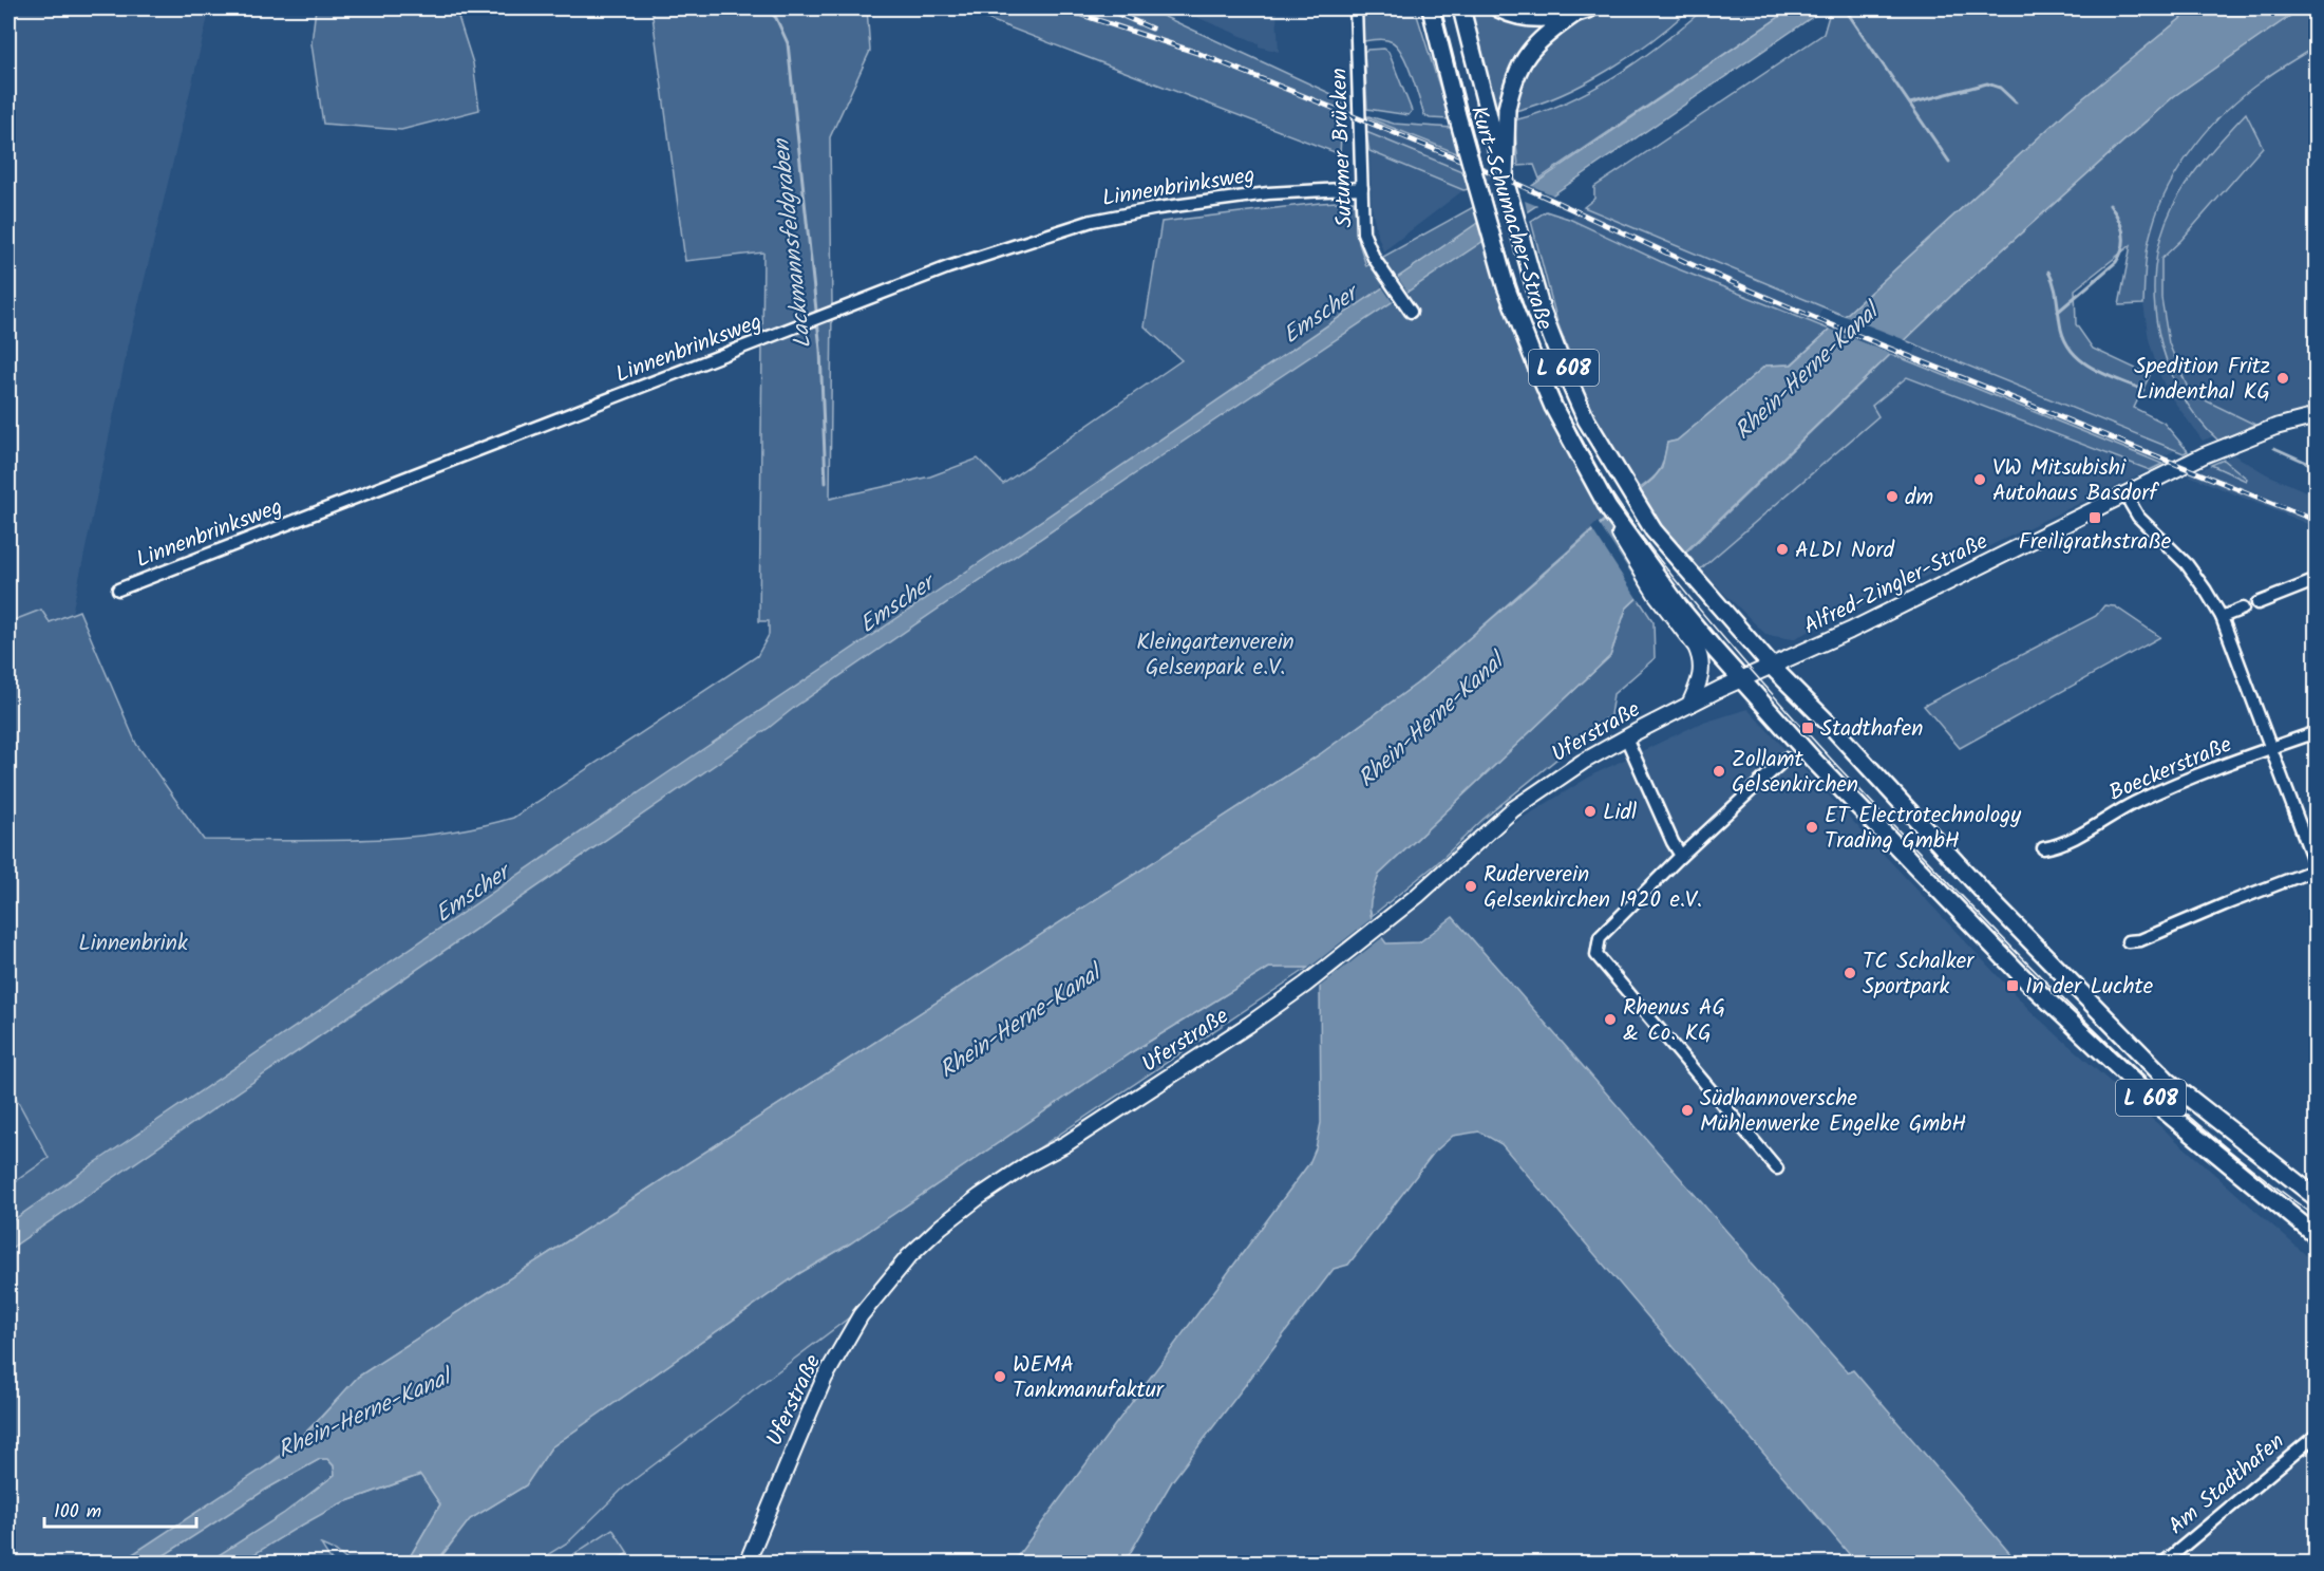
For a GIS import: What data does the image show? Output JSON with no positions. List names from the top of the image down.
{
  "streets": {
    "main road": [
      "Kurt-Schumacher-Straße",
      "L 608",
      "Alfred-Zingler-Straße",
      "Uferstraße"
    ],
    "street": [
      "Sutumer Brücken",
      "Linnenbrinksweg",
      "Boeckerstraße",
      "Am Stadthafen"
    ]
  },
  "crossings": [
    ["Sutumer Brücken", "Linnenbrinksweg"],
    ["Kurt-Schumacher-Straße", "L 608"],
    ["Kurt-Schumacher-Straße", "Alfred-Zingler-Straße"],
    ["Kurt-Schumacher-Straße", "Uferstraße"],
    ["Alfred-Zingler-Straße", "Uferstraße"]
  ],
  "water": ["Lackmannsfeldgraben", "Emscher", "Rhein-Herne-Kanal"],
  "parks": ["Kleingartenverein Gelsenpark e.V.", "Linnenbrink"],
  "places": {
    "other": [
      "Spedition Fritz Lindenthal KG",
      "VW Mitsubishi Autohaus Basdorf",
      "dm",
      "ALDI Nord",
      "Zollamt Gelsenkirchen",
      "Lidl",
      "ET Electrotechnology Trading GmbH",
      "Ruderverein Gelsenkirchen 1920 e.V.",
      "TC Schalker Sportpark",
      "Rhenus AG & Co. KG",
      "Südhannoversche Mühlenwerke Engelke GmbH",
      "WEMA Tankmanufaktur"
    ],
    "transit": ["Freiligrathstraße", "Stadthafen", "In der Luchte"]
  },
  "scale_bar": "100 m"
}
